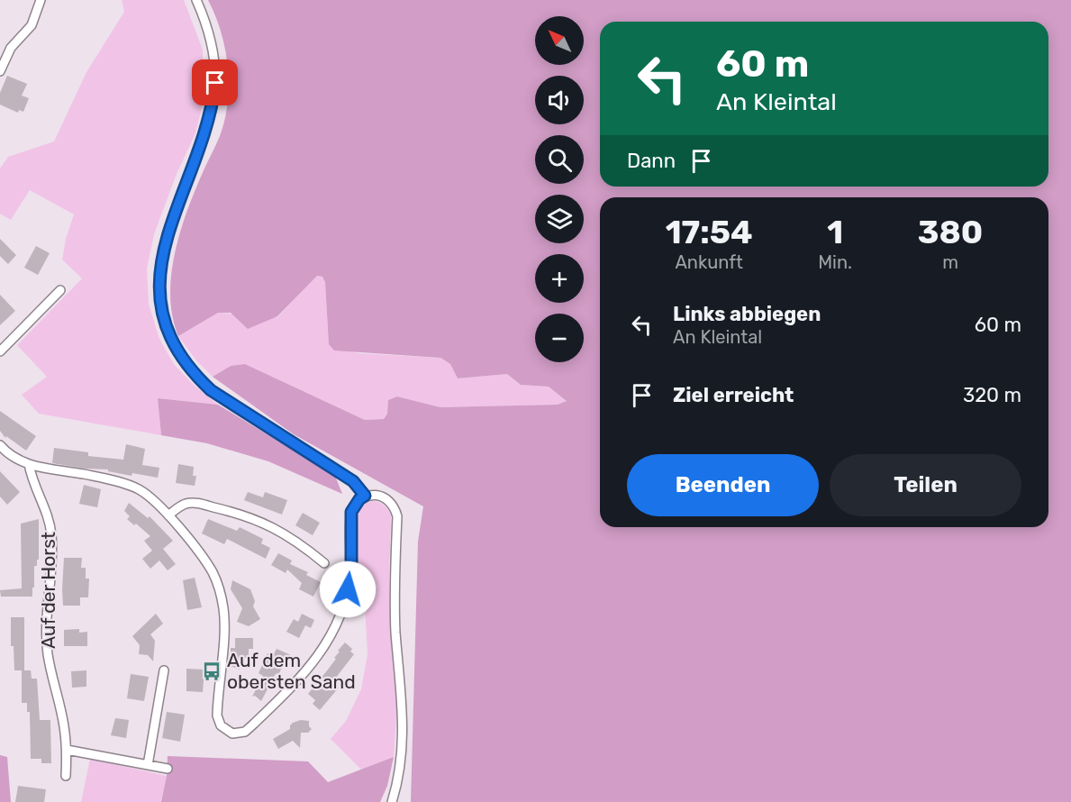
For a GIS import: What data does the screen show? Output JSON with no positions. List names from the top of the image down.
{
  "streets": {
    "street": ["Auf der Horst"]
  },
  "places": {
    "bus stop": ["Auf dem obersten Sand"]
  },
  "north": "top left",
  "page": {
    "map_buttons": ["+", "−"],
    "turn": ["60 m", "An Kleintal"],
    "then": "Dann",
    "eta": [
      "17:54",
      "Ankunft",
      "1",
      "Min.",
      "380",
      "m"
    ],
    "list": [
      {
        "name": "Links abbiegen",
        "note": "An Kleintal",
        "value": "60 m"
      },
      {
        "name": "Ziel erreicht",
        "value": "320 m"
      }
    ],
    "buttons": ["Beenden", "Teilen"]
  }
}
